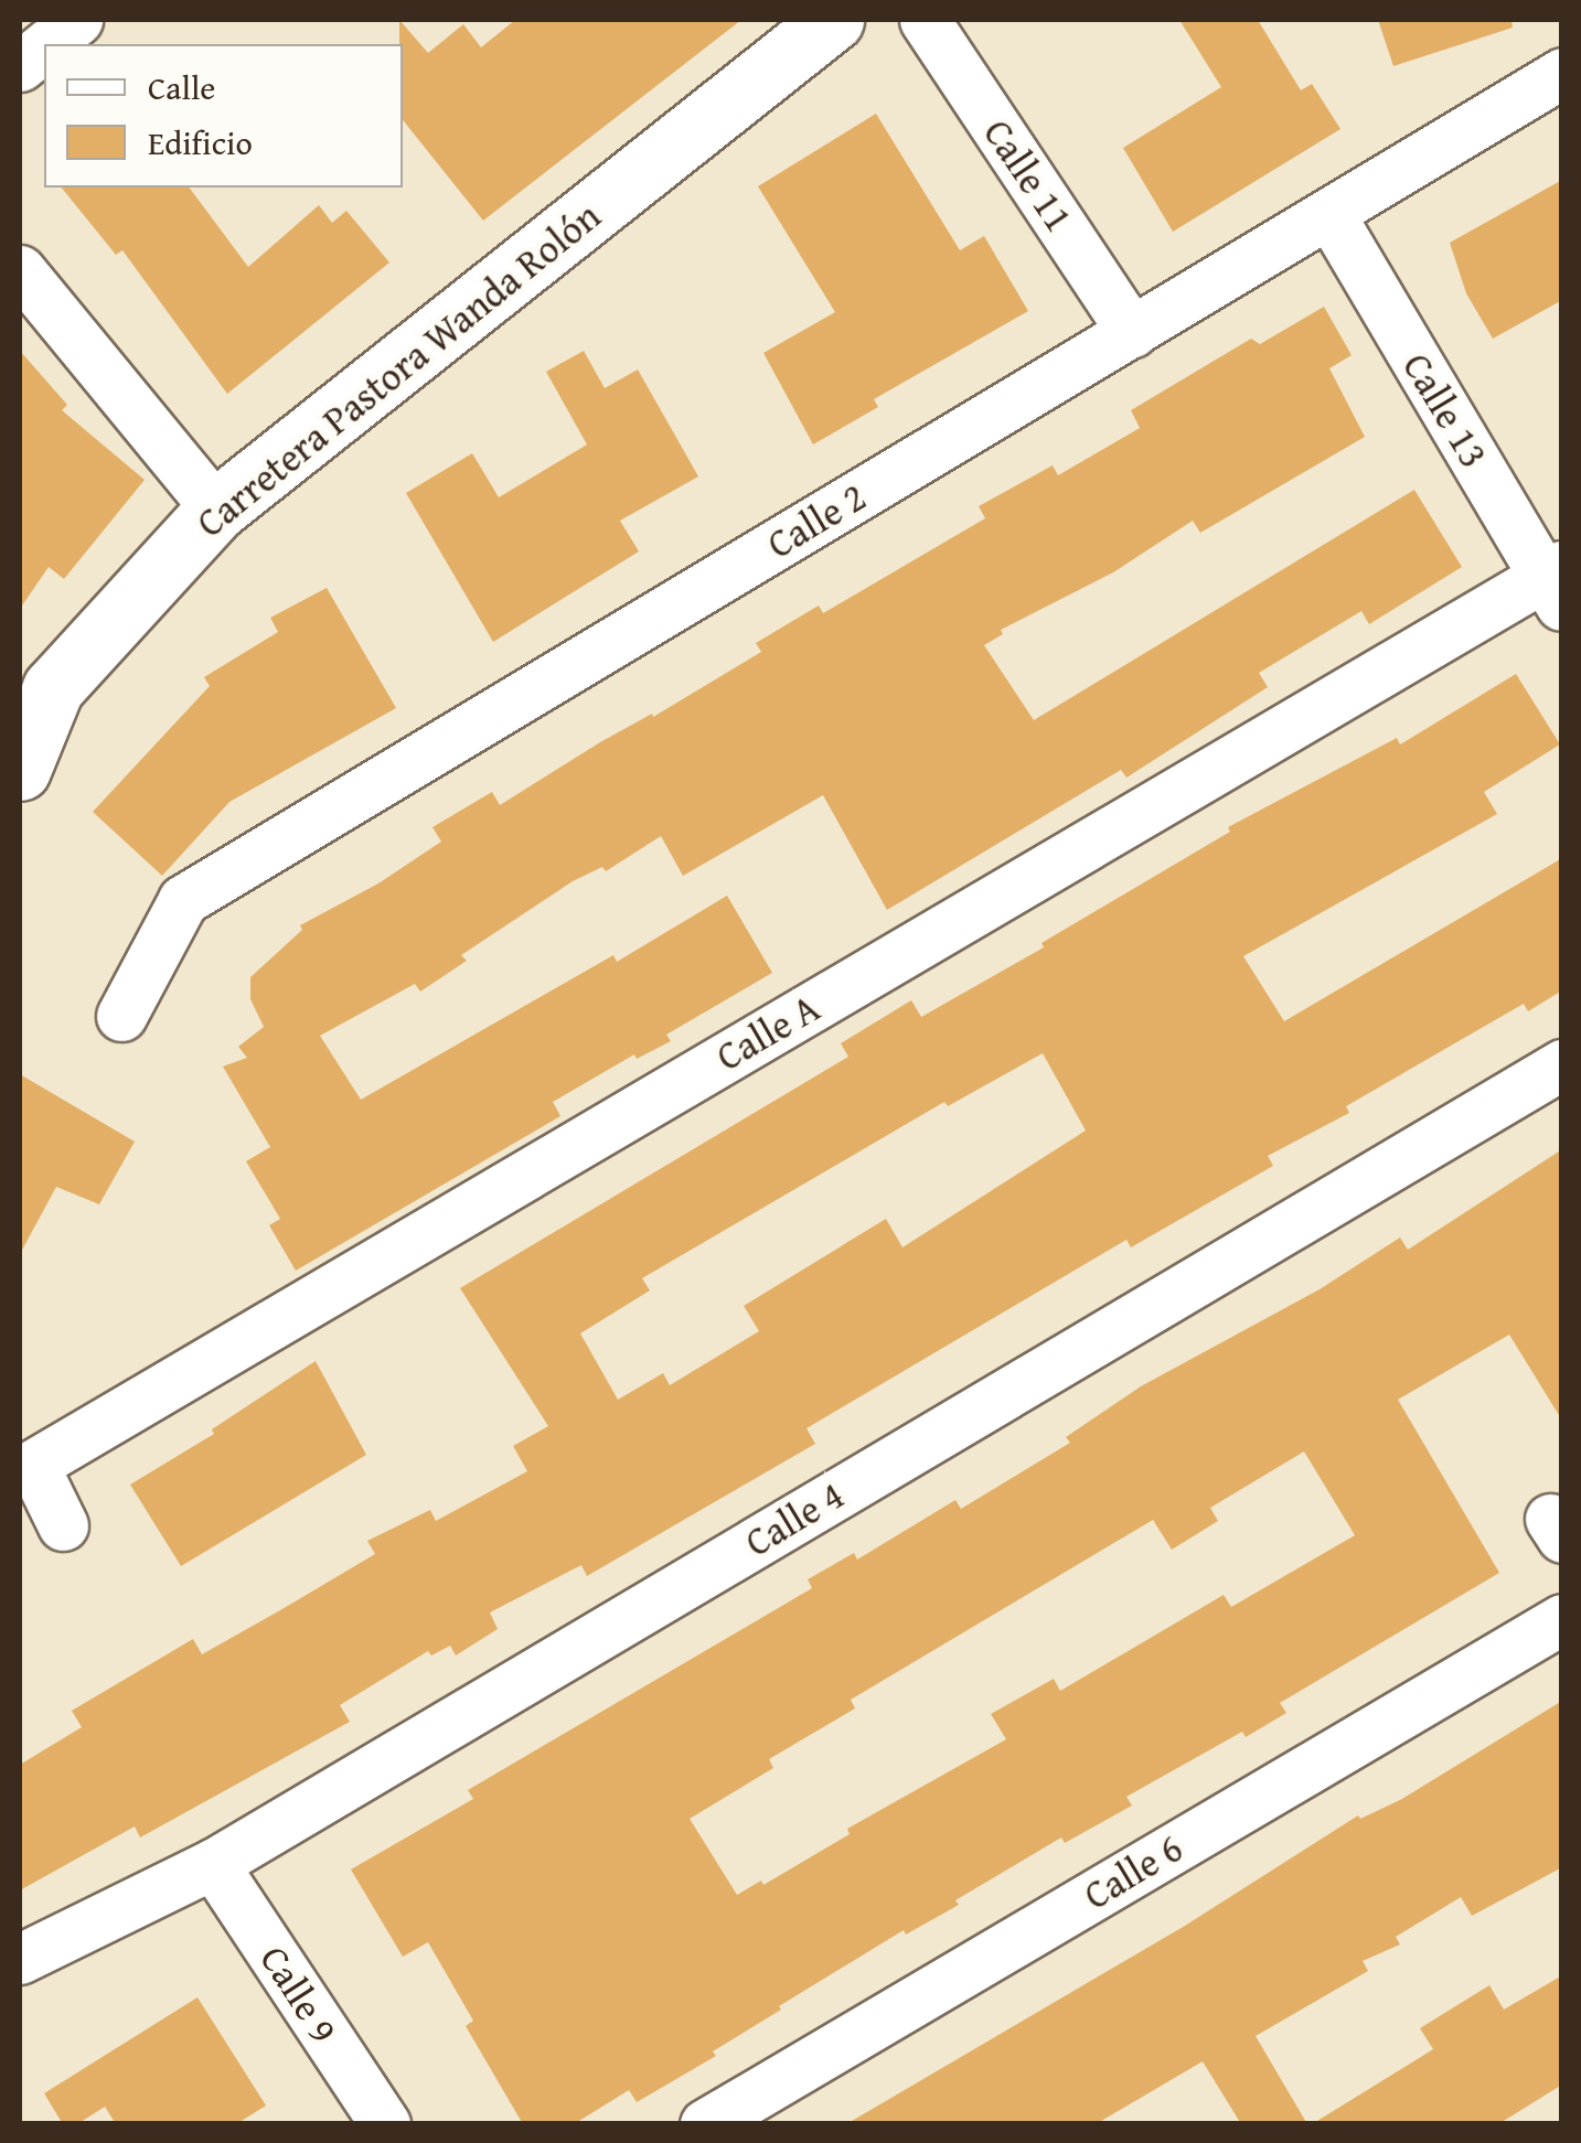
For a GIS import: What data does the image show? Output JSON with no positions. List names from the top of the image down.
{
  "streets": {
    "street": [
      "Calle 11",
      "Carretera Pastora Wanda Rolón",
      "Calle 13",
      "Calle 2",
      "Calle A",
      "Calle 4",
      "Calle 6",
      "Calle 9"
    ]
  },
  "crossings": [
    ["Calle 11", "Calle 2"],
    ["Calle 13", "Calle 2"],
    ["Calle 13", "Calle A"],
    ["Calle 4", "Calle 9"]
  ],
  "legend": ["Calle", "Edificio"]
}
